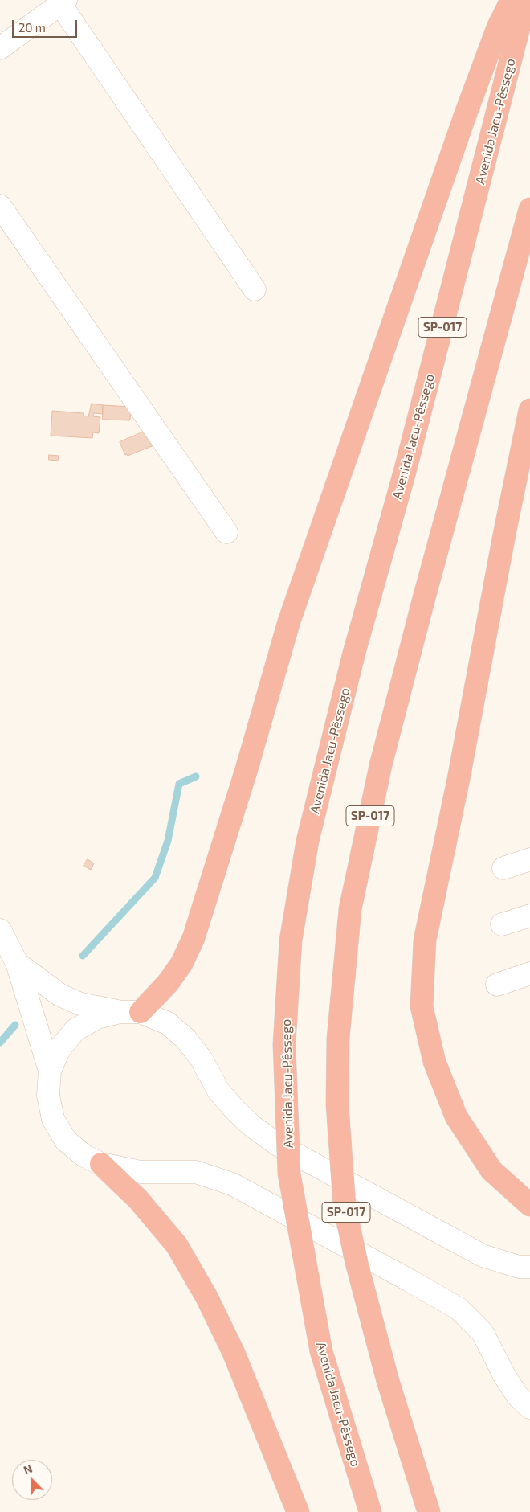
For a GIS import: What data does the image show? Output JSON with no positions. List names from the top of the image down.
{
  "streets": {
    "highway": ["Avenida Jacu-Pêssego", "SP-017"]
  },
  "scale_bar": "20 m",
  "north": "top"
}
